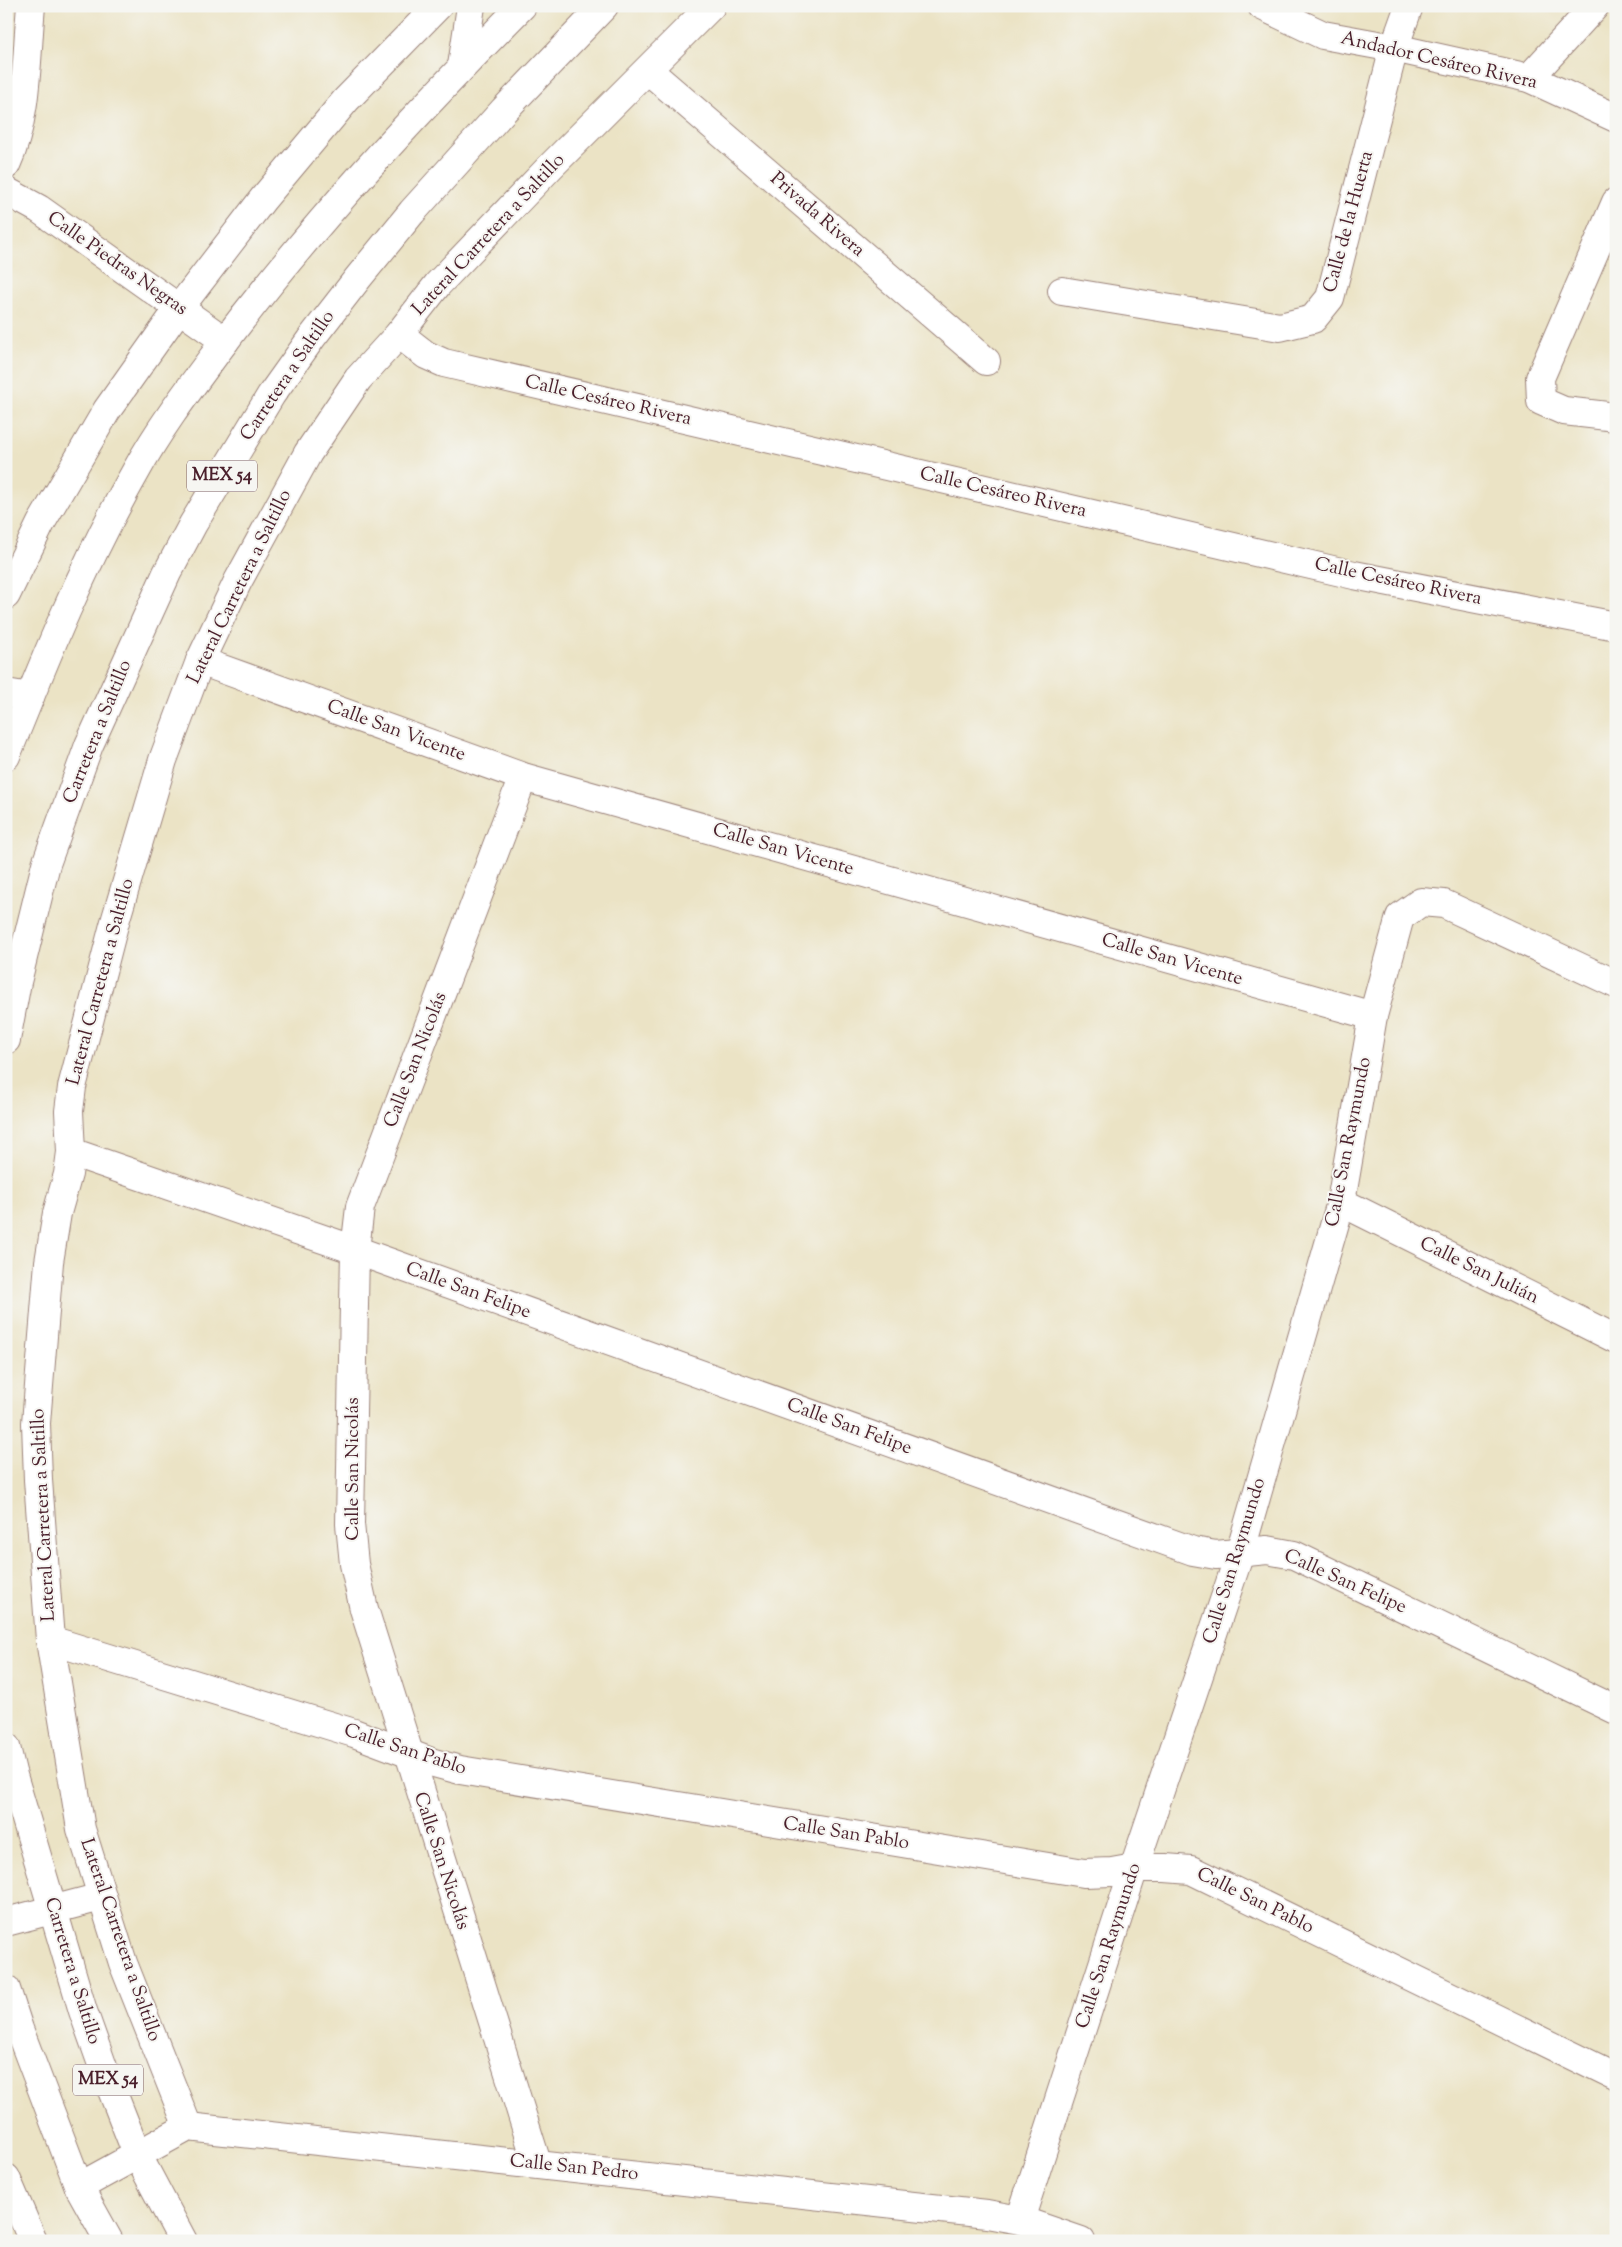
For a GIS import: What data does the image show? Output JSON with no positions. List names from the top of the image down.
{
  "streets": {
    "street": [
      "Andador Cesáreo Rivera",
      "Privada Rivera",
      "Calle de la Huerta",
      "Lateral Carretera a Saltillo",
      "Calle Piedras Negras",
      "Carretera a Saltillo",
      "Calle Cesáreo Rivera",
      "MEX 54",
      "Calle San Vicente",
      "Calle San Nicolás",
      "Calle San Raymundo",
      "Calle San Julián",
      "Calle San Felipe",
      "Calle San Pablo",
      "Calle San Pedro"
    ]
  },
  "crossings": [
    ["Andador Cesáreo Rivera", "Calle de la Huerta"],
    ["Privada Rivera", "Lateral Carretera a Saltillo"],
    ["Lateral Carretera a Saltillo", "Calle Cesáreo Rivera"],
    ["Lateral Carretera a Saltillo", "Calle San Vicente"],
    ["Lateral Carretera a Saltillo", "Calle San Felipe"],
    ["Lateral Carretera a Saltillo", "Calle San Pablo"],
    ["Lateral Carretera a Saltillo", "Calle San Pedro"],
    ["Calle San Vicente", "Calle San Nicolás"],
    ["Calle San Vicente", "Calle San Raymundo"],
    ["Calle San Nicolás", "Calle San Felipe"],
    ["Calle San Nicolás", "Calle San Pablo"],
    ["Calle San Nicolás", "Calle San Pedro"],
    ["Calle San Raymundo", "Calle San Julián"],
    ["Calle San Raymundo", "Calle San Felipe"],
    ["Calle San Raymundo", "Calle San Pablo"],
    ["Calle San Raymundo", "Calle San Pedro"]
  ]
}
